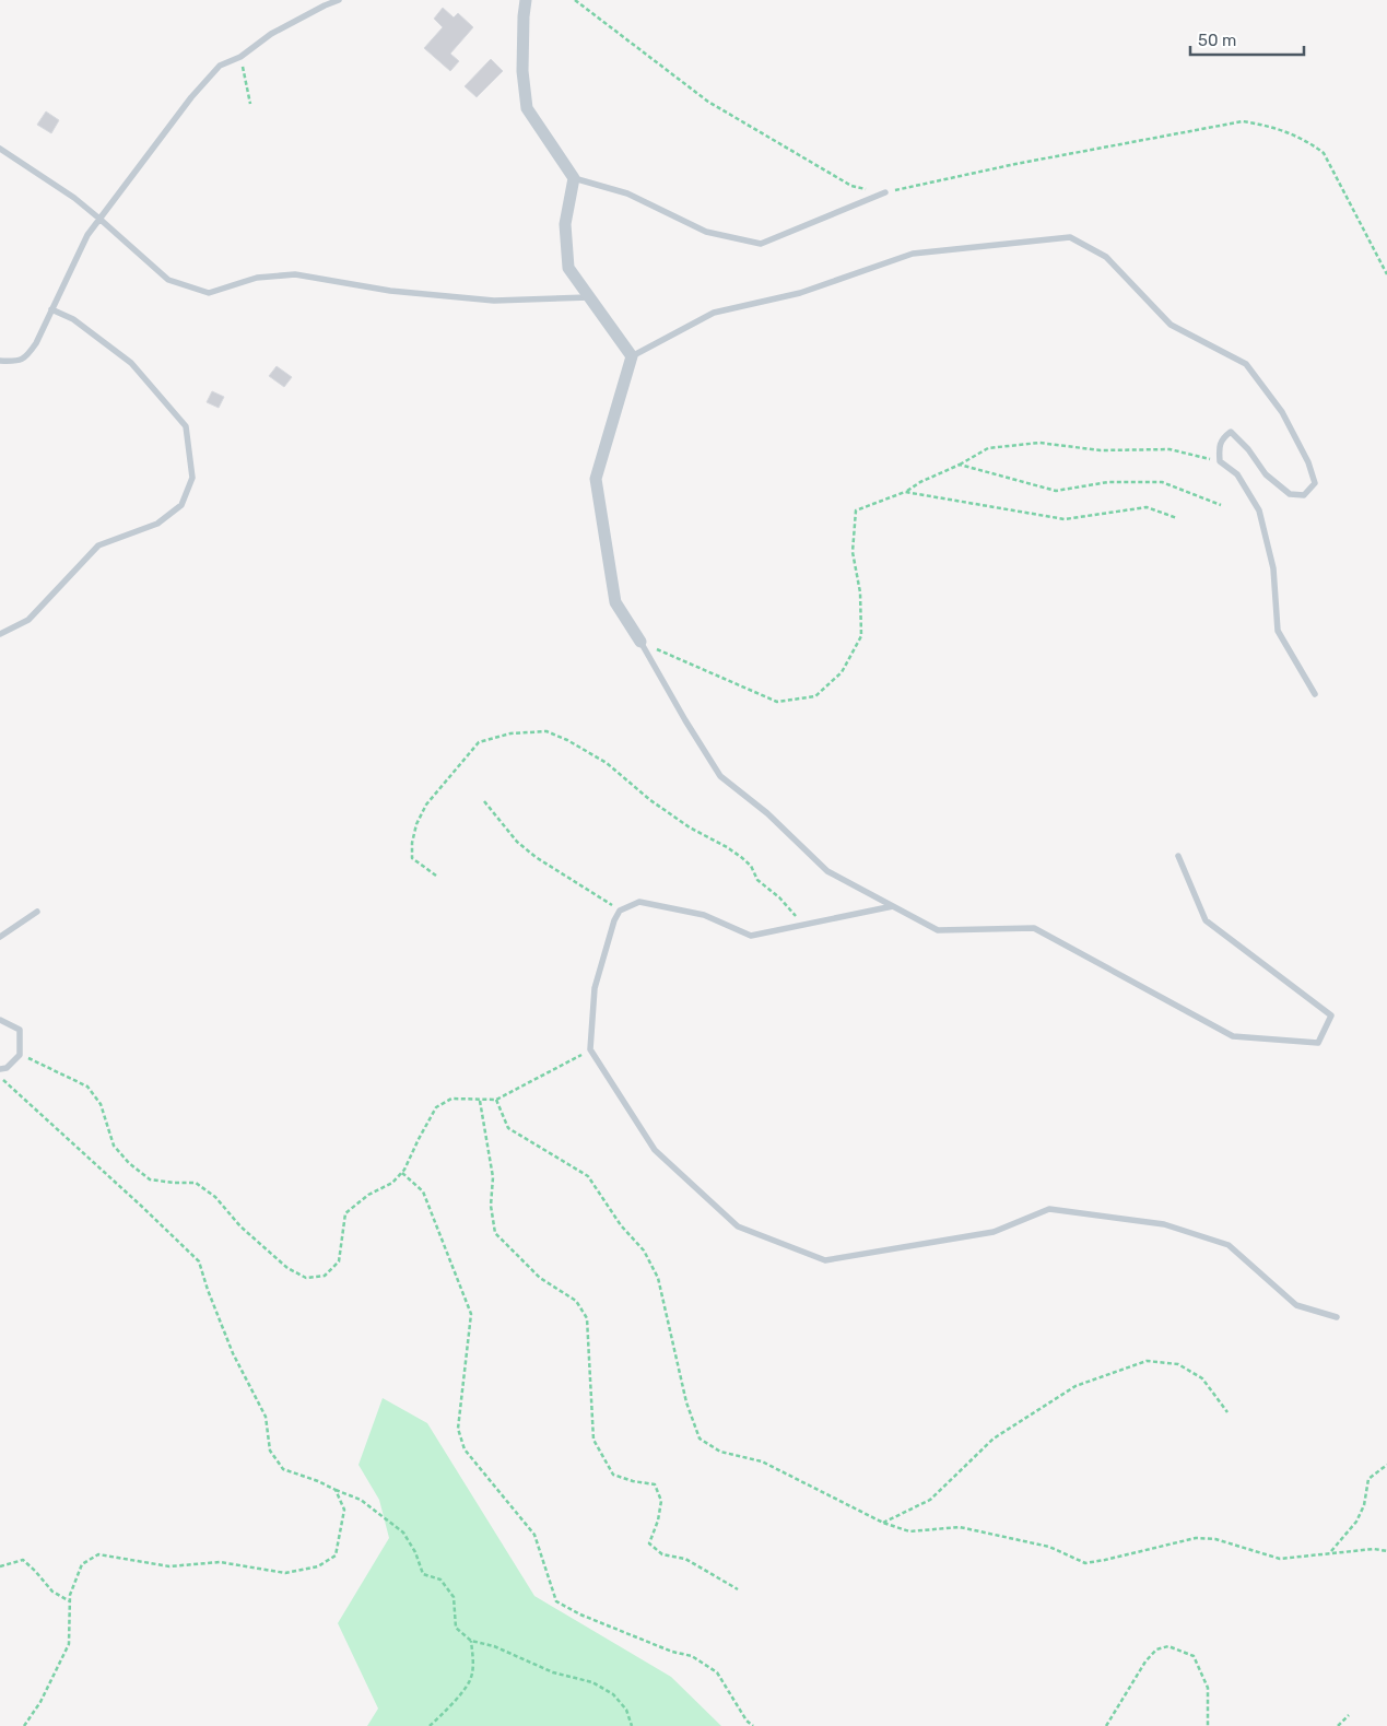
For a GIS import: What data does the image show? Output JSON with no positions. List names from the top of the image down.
{
  "scale_bar": "50 m"
}
